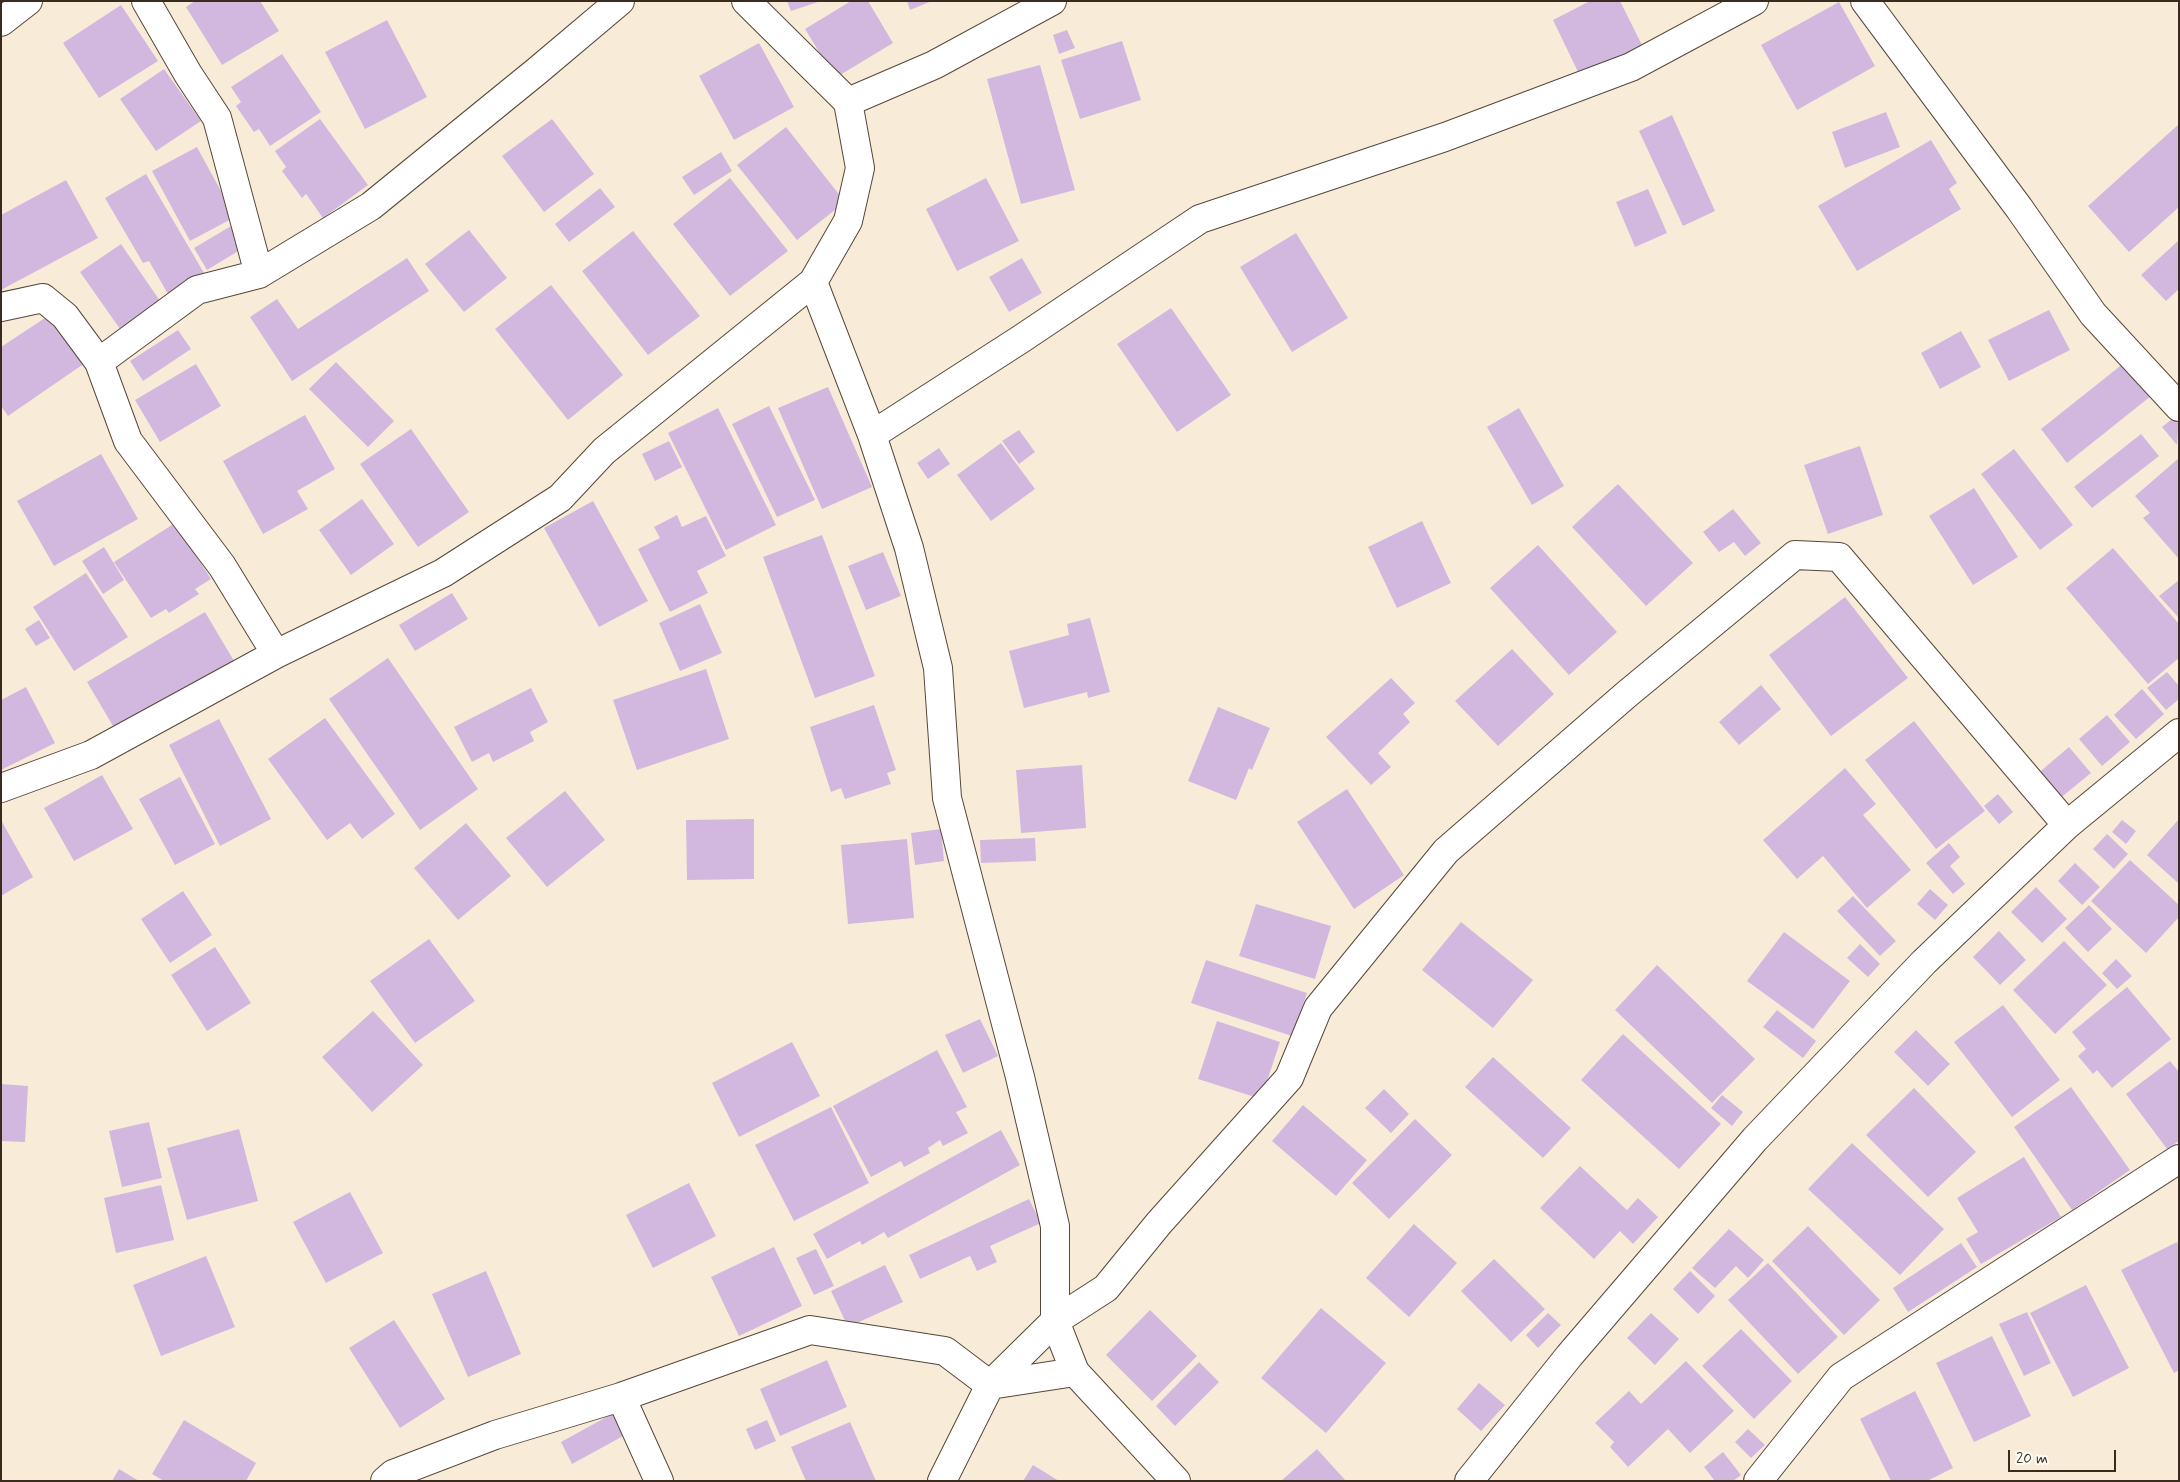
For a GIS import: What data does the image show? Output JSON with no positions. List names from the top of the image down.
{
  "scale_bar": "20 m"
}
